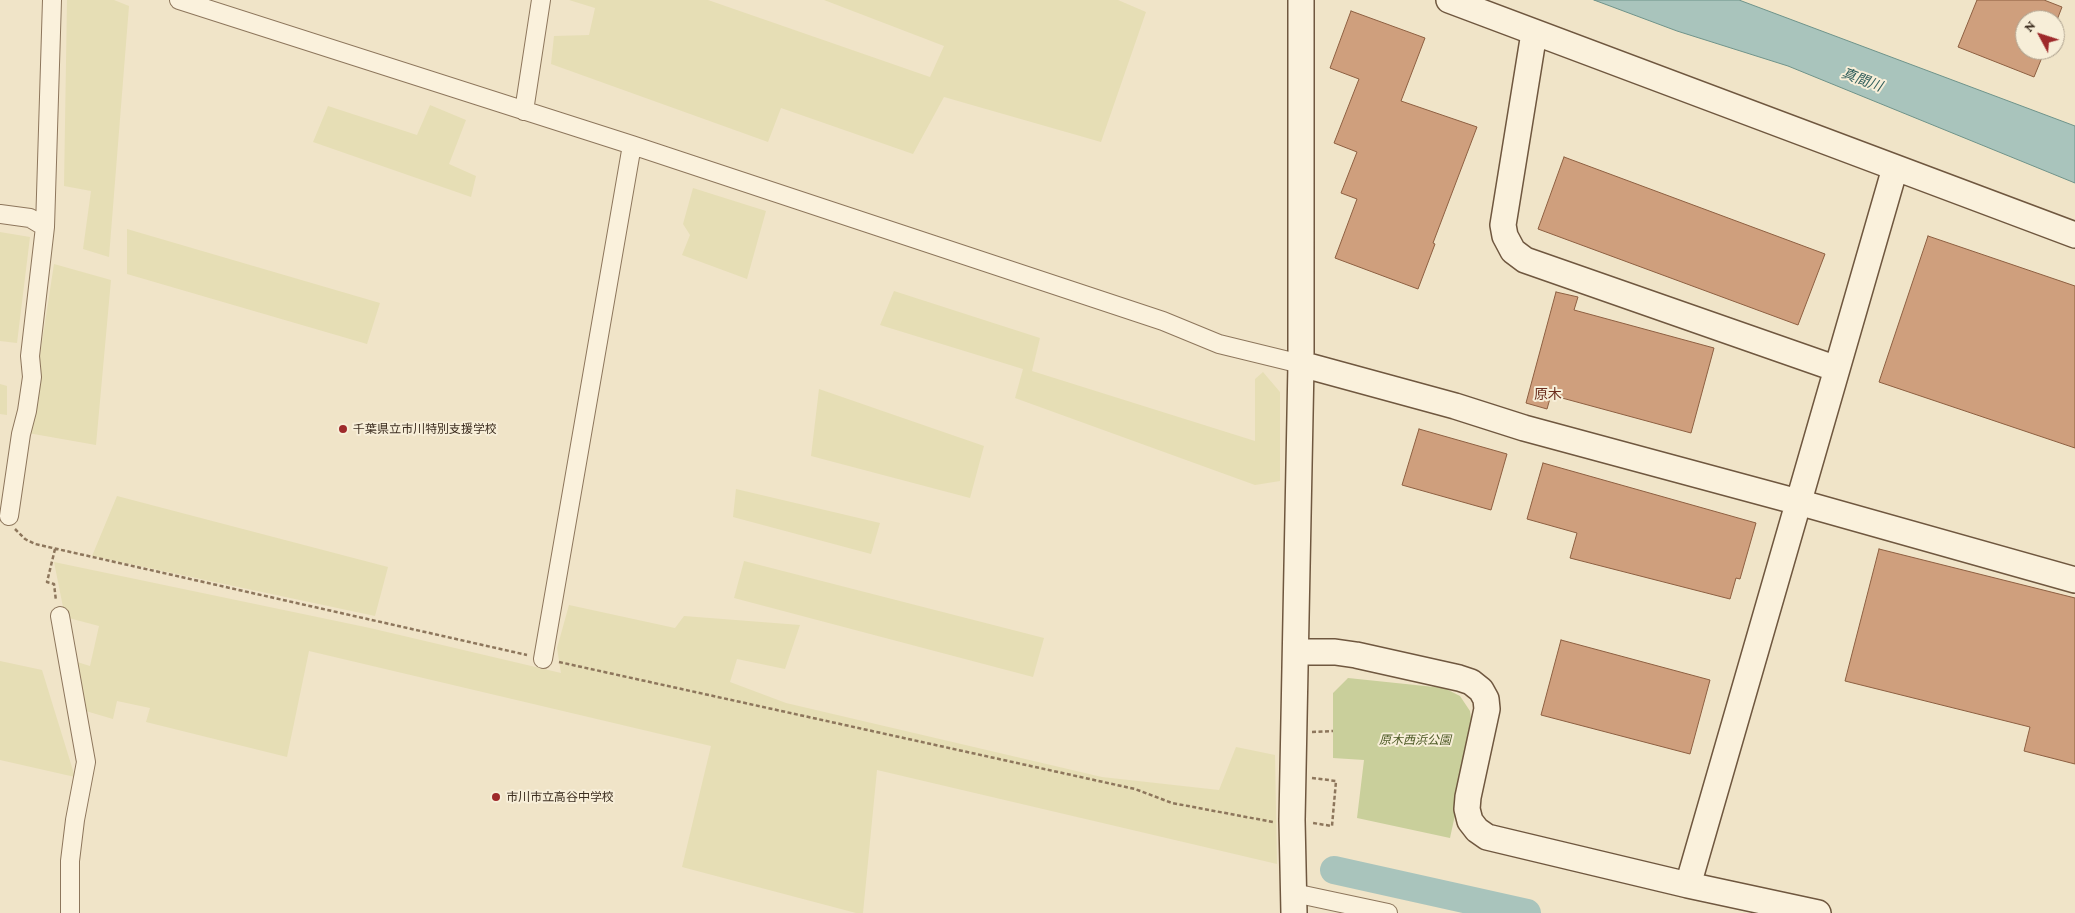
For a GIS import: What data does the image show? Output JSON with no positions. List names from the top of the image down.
{
  "districts": ["原木"],
  "water": ["真間川"],
  "parks": ["原木西浜公園"],
  "places": ["千葉県立市川特別支援学校", "市川市立高谷中学校"],
  "north": "top left"
}
